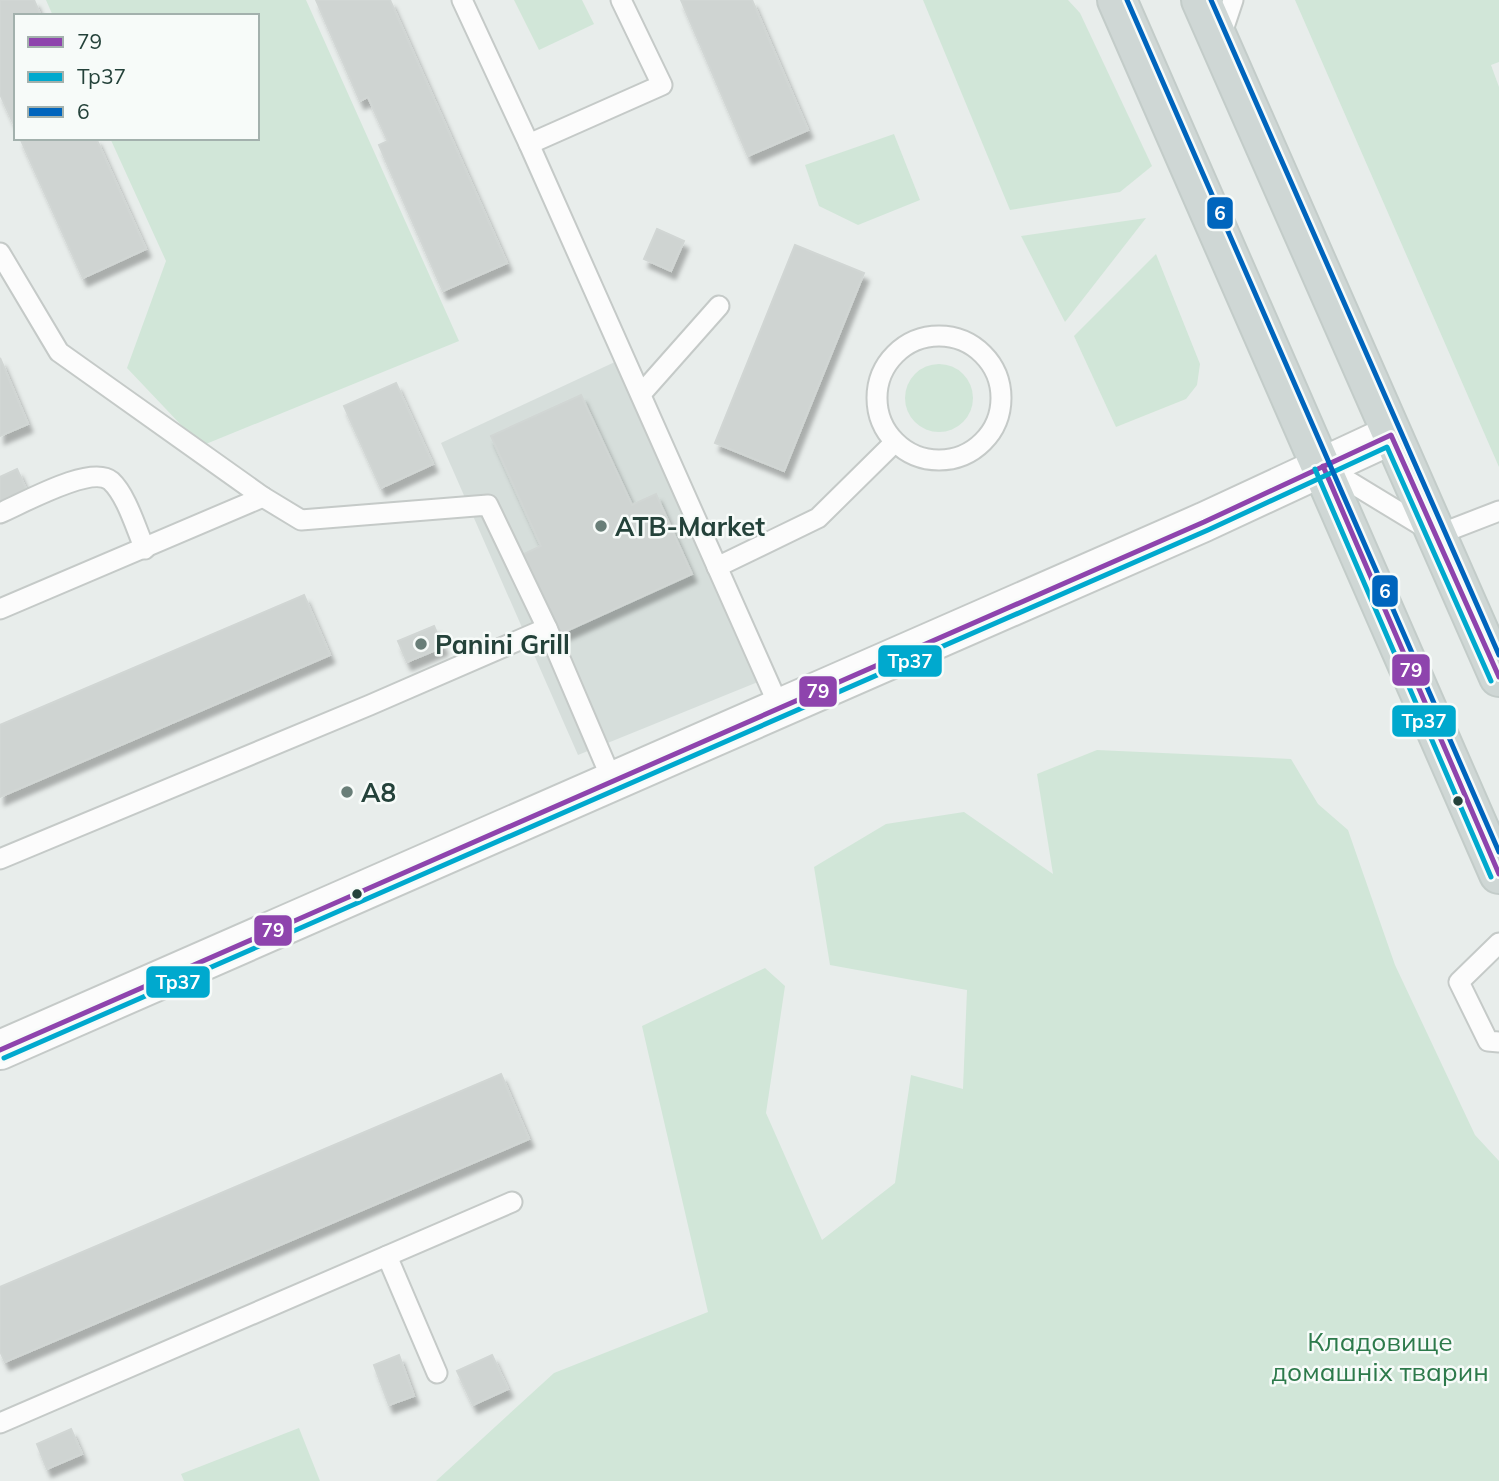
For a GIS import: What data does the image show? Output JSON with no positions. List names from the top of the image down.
{
  "parks": ["Кладовище домашніх тварин"],
  "places": ["ATB-Market", "Panini Grill", "А8"],
  "lines": ["transit line 6", "transit line 79", "transit line Тр37"],
  "legend": ["79", "Тр37", "6"]
}
